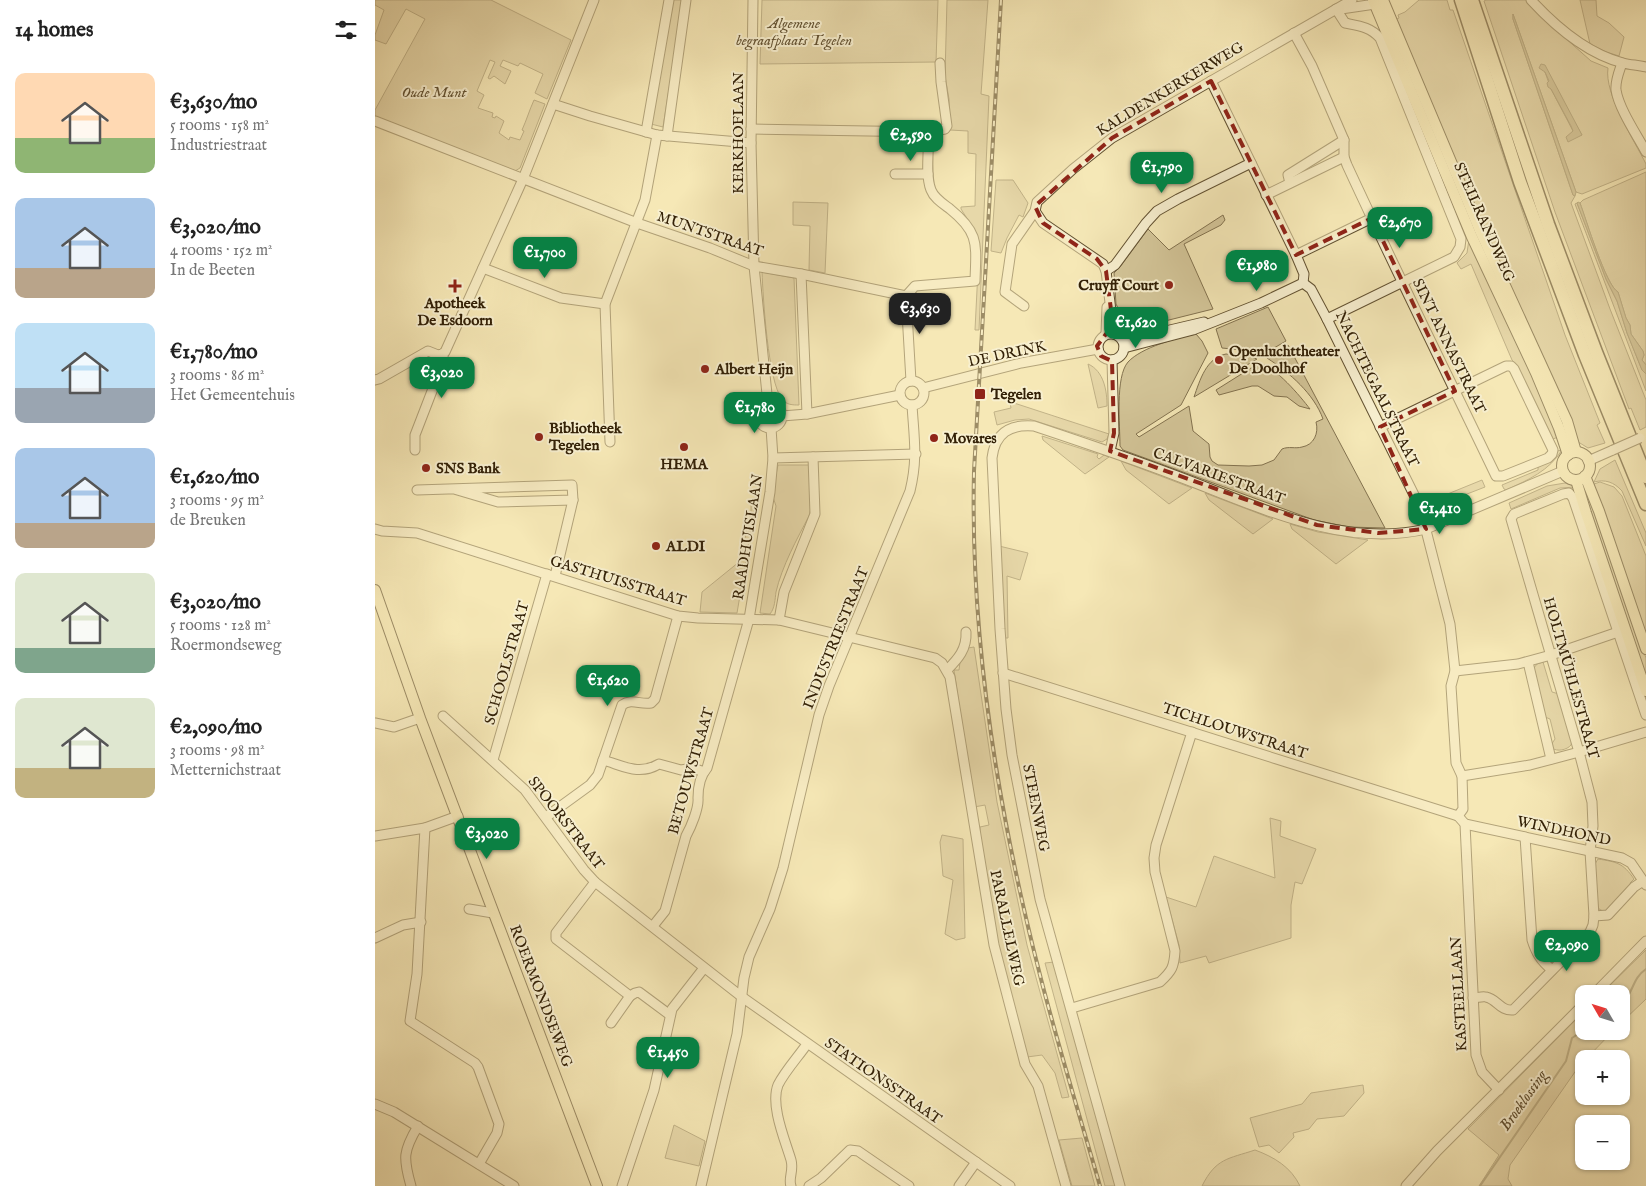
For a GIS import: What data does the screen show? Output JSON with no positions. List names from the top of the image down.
{
  "streets": {
    "main road": ["STEILRANDWEG", "ROERMONDSEWEG"],
    "street": [
      "KALDENKERKERWEG",
      "KERKHOFLAAN",
      "MUNTSTRAAT",
      "SINT ANNASTRAAT",
      "DE DRINK",
      "NACHTEGAALSTRAAT",
      "CALVARIESTRAAT",
      "RAADHUISLAAN",
      "GASTHUISSTRAAT",
      "INDUSTRIESTRAAT",
      "SCHOOLSTRAAT",
      "HOLTMÜHLESTRAAT",
      "TICHLOUWSTRAAT",
      "BETOUWSTRAAT",
      "STEENWEG",
      "SPOORSTRAAT",
      "WINDHOND",
      "PARALLELWEG",
      "KASTEELLAAN",
      "STATIONSSTRAAT"
    ]
  },
  "crossings": [
    ["KALDENKERKERWEG", "STEILRANDWEG"],
    ["KALDENKERKERWEG", "SINT ANNASTRAAT"],
    ["KALDENKERKERWEG", "NACHTEGAALSTRAAT"],
    ["KERKHOFLAAN", "MUNTSTRAAT"],
    ["STEILRANDWEG", "CALVARIESTRAAT"],
    ["DE DRINK", "INDUSTRIESTRAAT"],
    ["NACHTEGAALSTRAAT", "CALVARIESTRAAT"],
    ["NACHTEGAALSTRAAT", "TICHLOUWSTRAAT"],
    ["CALVARIESTRAAT", "STEENWEG"],
    ["RAADHUISLAAN", "GASTHUISSTRAAT"],
    ["RAADHUISLAAN", "INDUSTRIESTRAAT"],
    ["RAADHUISLAAN", "BETOUWSTRAAT"],
    ["GASTHUISSTRAAT", "INDUSTRIESTRAAT"],
    ["GASTHUISSTRAAT", "SCHOOLSTRAAT"],
    ["GASTHUISSTRAAT", "BETOUWSTRAAT"],
    ["INDUSTRIESTRAAT", "SPOORSTRAAT"],
    ["INDUSTRIESTRAAT", "STATIONSSTRAAT"],
    ["SCHOOLSTRAAT", "SPOORSTRAAT"],
    ["HOLTMÜHLESTRAAT", "WINDHOND"],
    ["TICHLOUWSTRAAT", "STEENWEG"],
    ["BETOUWSTRAAT", "SPOORSTRAAT"],
    ["SPOORSTRAAT", "STATIONSSTRAAT"],
    ["WINDHOND", "KASTEELLAAN"]
  ],
  "water": ["Broeklossing"],
  "parks": ["Algemene begraafplaats Tegelen", "Oude Munt"],
  "places": {
    "other": [
      "Cruyff Court",
      "Openluchttheater De Doolhof",
      "Albert Heijn",
      "Bibliotheek Tegelen",
      "Movares",
      "HEMA",
      "SNS Bank",
      "ALDI"
    ],
    "health": ["Apotheek De Esdoorn"],
    "transit": ["Tegelen"]
  },
  "north": "top left",
  "page": {
    "heading": "14 homes",
    "list": [
      {
        "name": "€3,630/mo",
        "note": "5 rooms · 158 m² · Industriestraat"
      },
      {
        "name": "€3,020/mo",
        "note": "4 rooms · 152 m² · In de Beeten"
      },
      {
        "name": "€1,780/mo",
        "note": "3 rooms · 86 m² · Het Gemeentehuis"
      },
      {
        "name": "€1,620/mo",
        "note": "3 rooms · 95 m² · de Breuken"
      },
      {
        "name": "€3,020/mo",
        "note": "5 rooms · 128 m² · Roermondseweg"
      },
      {
        "name": "€2,090/mo",
        "note": "3 rooms · 98 m² · Metternichstraat"
      }
    ],
    "price": [
      "€2,590",
      "€1,790",
      "€2,670",
      "€1,700",
      "€1,980",
      "€3,630",
      "€1,620",
      "€3,020",
      "€1,780",
      "€1,410",
      "€1,620",
      "€3,020",
      "€2,090",
      "€1,450"
    ],
    "map_buttons": ["+", "−"]
  }
}
